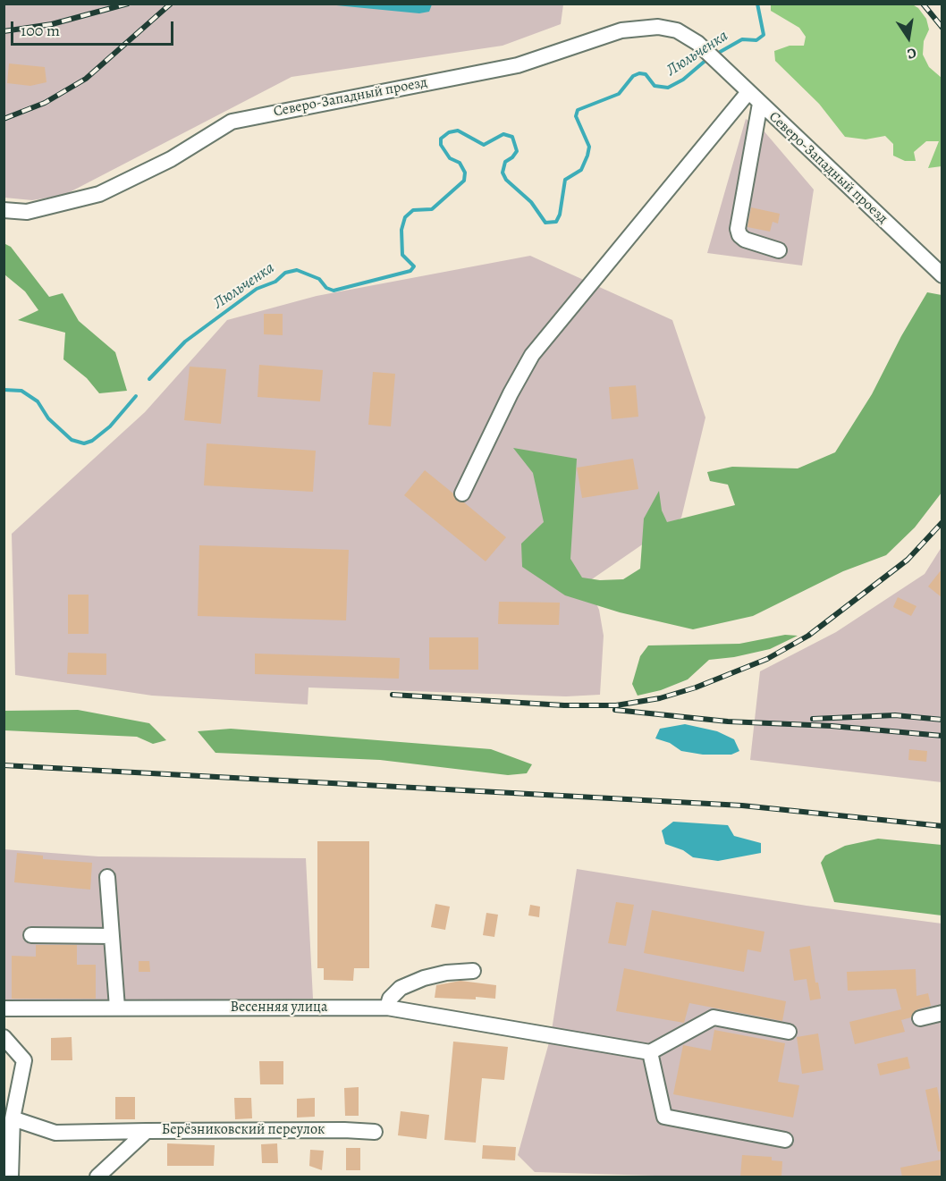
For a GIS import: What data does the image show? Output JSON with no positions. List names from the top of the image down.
{
  "streets": {
    "street": ["Северо-Западный проезд", "Весенняя улица", "Берёзниковский переулок"]
  },
  "water": ["Люльченка"],
  "scale_bar": "100 m",
  "north": "bottom"
}
